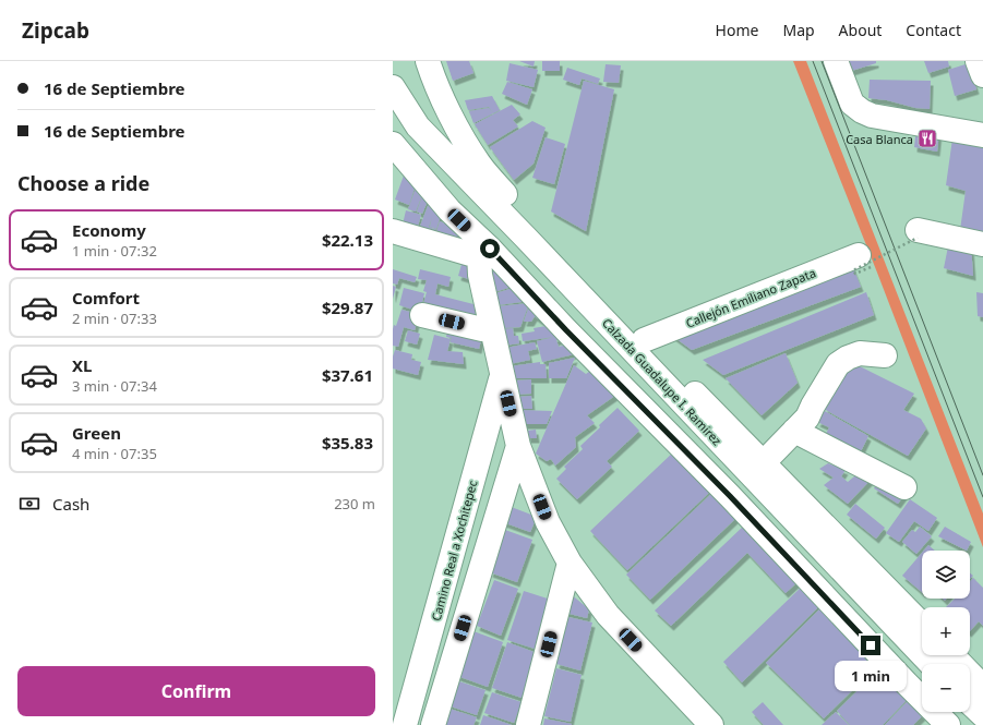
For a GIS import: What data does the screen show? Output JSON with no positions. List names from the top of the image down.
{
  "streets": {
    "street": ["Callejón Emiliano Zapata", "Calzada Guadalupe I. Ramírez", "Camino Real a Xochitepec"]
  },
  "crossings": [
    ["Callejón Emiliano Zapata", "Calzada Guadalupe I. Ramírez"]
  ],
  "places": {
    "restaurant": ["Casa Blanca"]
  },
  "page": {
    "header": "Zipcab",
    "nav": [
      "Home",
      "Map",
      "About",
      "Contact"
    ],
    "banner": ["16 de Septiembre", "16 de Septiembre"],
    "heading": "Choose a ride",
    "list": [
      {
        "name": "Economy",
        "note": "1 min · 07:32",
        "value": "$22.13"
      },
      {
        "name": "Comfort",
        "note": "2 min · 07:33",
        "value": "$29.87"
      },
      {
        "name": "XL",
        "note": "3 min · 07:34",
        "value": "$37.61"
      },
      {
        "name": "Green",
        "note": "4 min · 07:35",
        "value": "$35.83"
      }
    ],
    "pay": ["Cash", "230 m"],
    "map_buttons": ["+", "−"],
    "buttons": "Confirm",
    "bubble": "1 min"
  }
}
